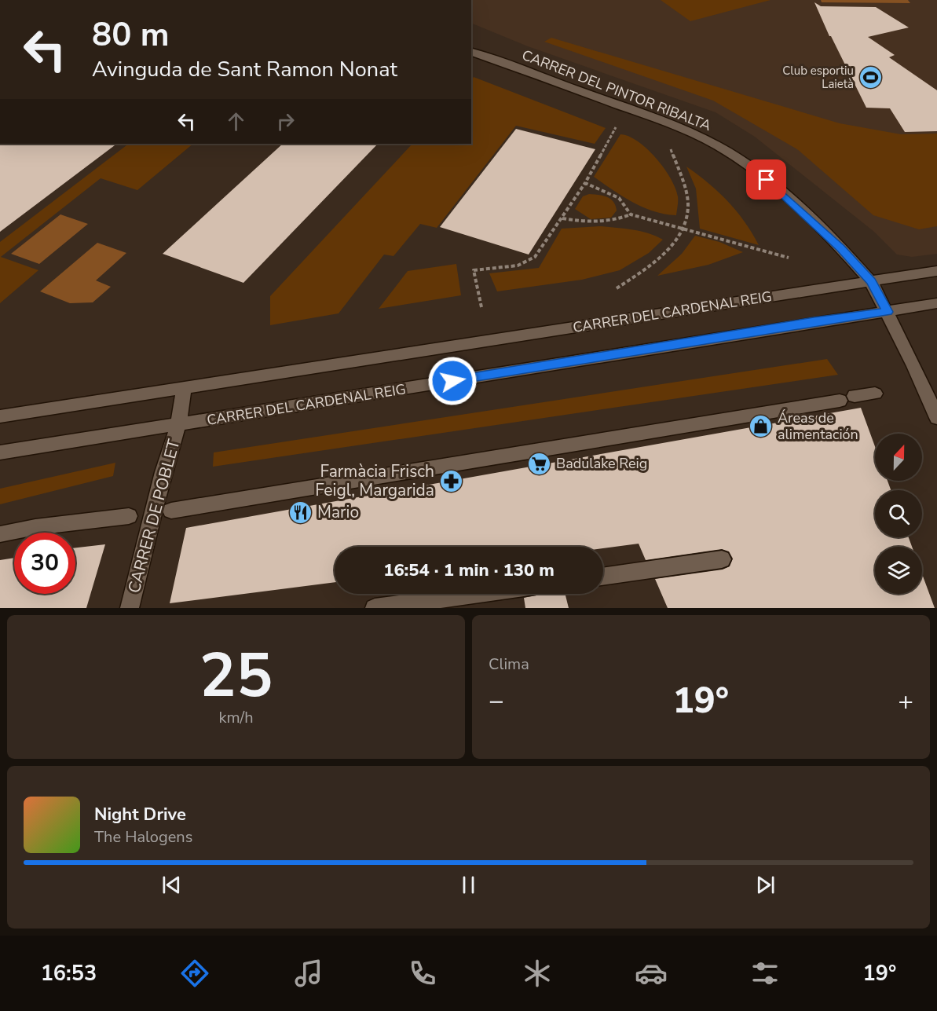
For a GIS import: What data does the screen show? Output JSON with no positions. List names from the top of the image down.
{
  "streets": {
    "street": ["CARRER DEL PINTOR RIBALTA", "CARRER DEL CARDENAL REIG", "CARRER DE POBLET"]
  },
  "crossings": [
    ["CARRER DEL PINTOR RIBALTA", "CARRER DEL CARDENAL REIG"],
    ["CARRER DEL CARDENAL REIG", "CARRER DE POBLET"]
  ],
  "places": {
    "sports": ["Club esportiu Laietà"],
    "shop": ["Áreas de alimentación"],
    "supermarket": ["Badulake Reig"],
    "pharmacy": ["Farmàcia Frisch Feigl, Margarida"],
    "restaurant": ["Mario"]
  },
  "north": "top",
  "page": {
    "turn": ["80 m", "Avinguda de Sant Ramon Nonat"],
    "limit": "30",
    "trip": "16:54 · 1 min · 130 m",
    "tile": [
      ["25", "km/h"],
      "Clima"
    ],
    "heat": ["−", "19°", "+"],
    "song": ["Night Drive", "The Halogens"],
    "tabs": ["16:53", "19°"]
  }
}
